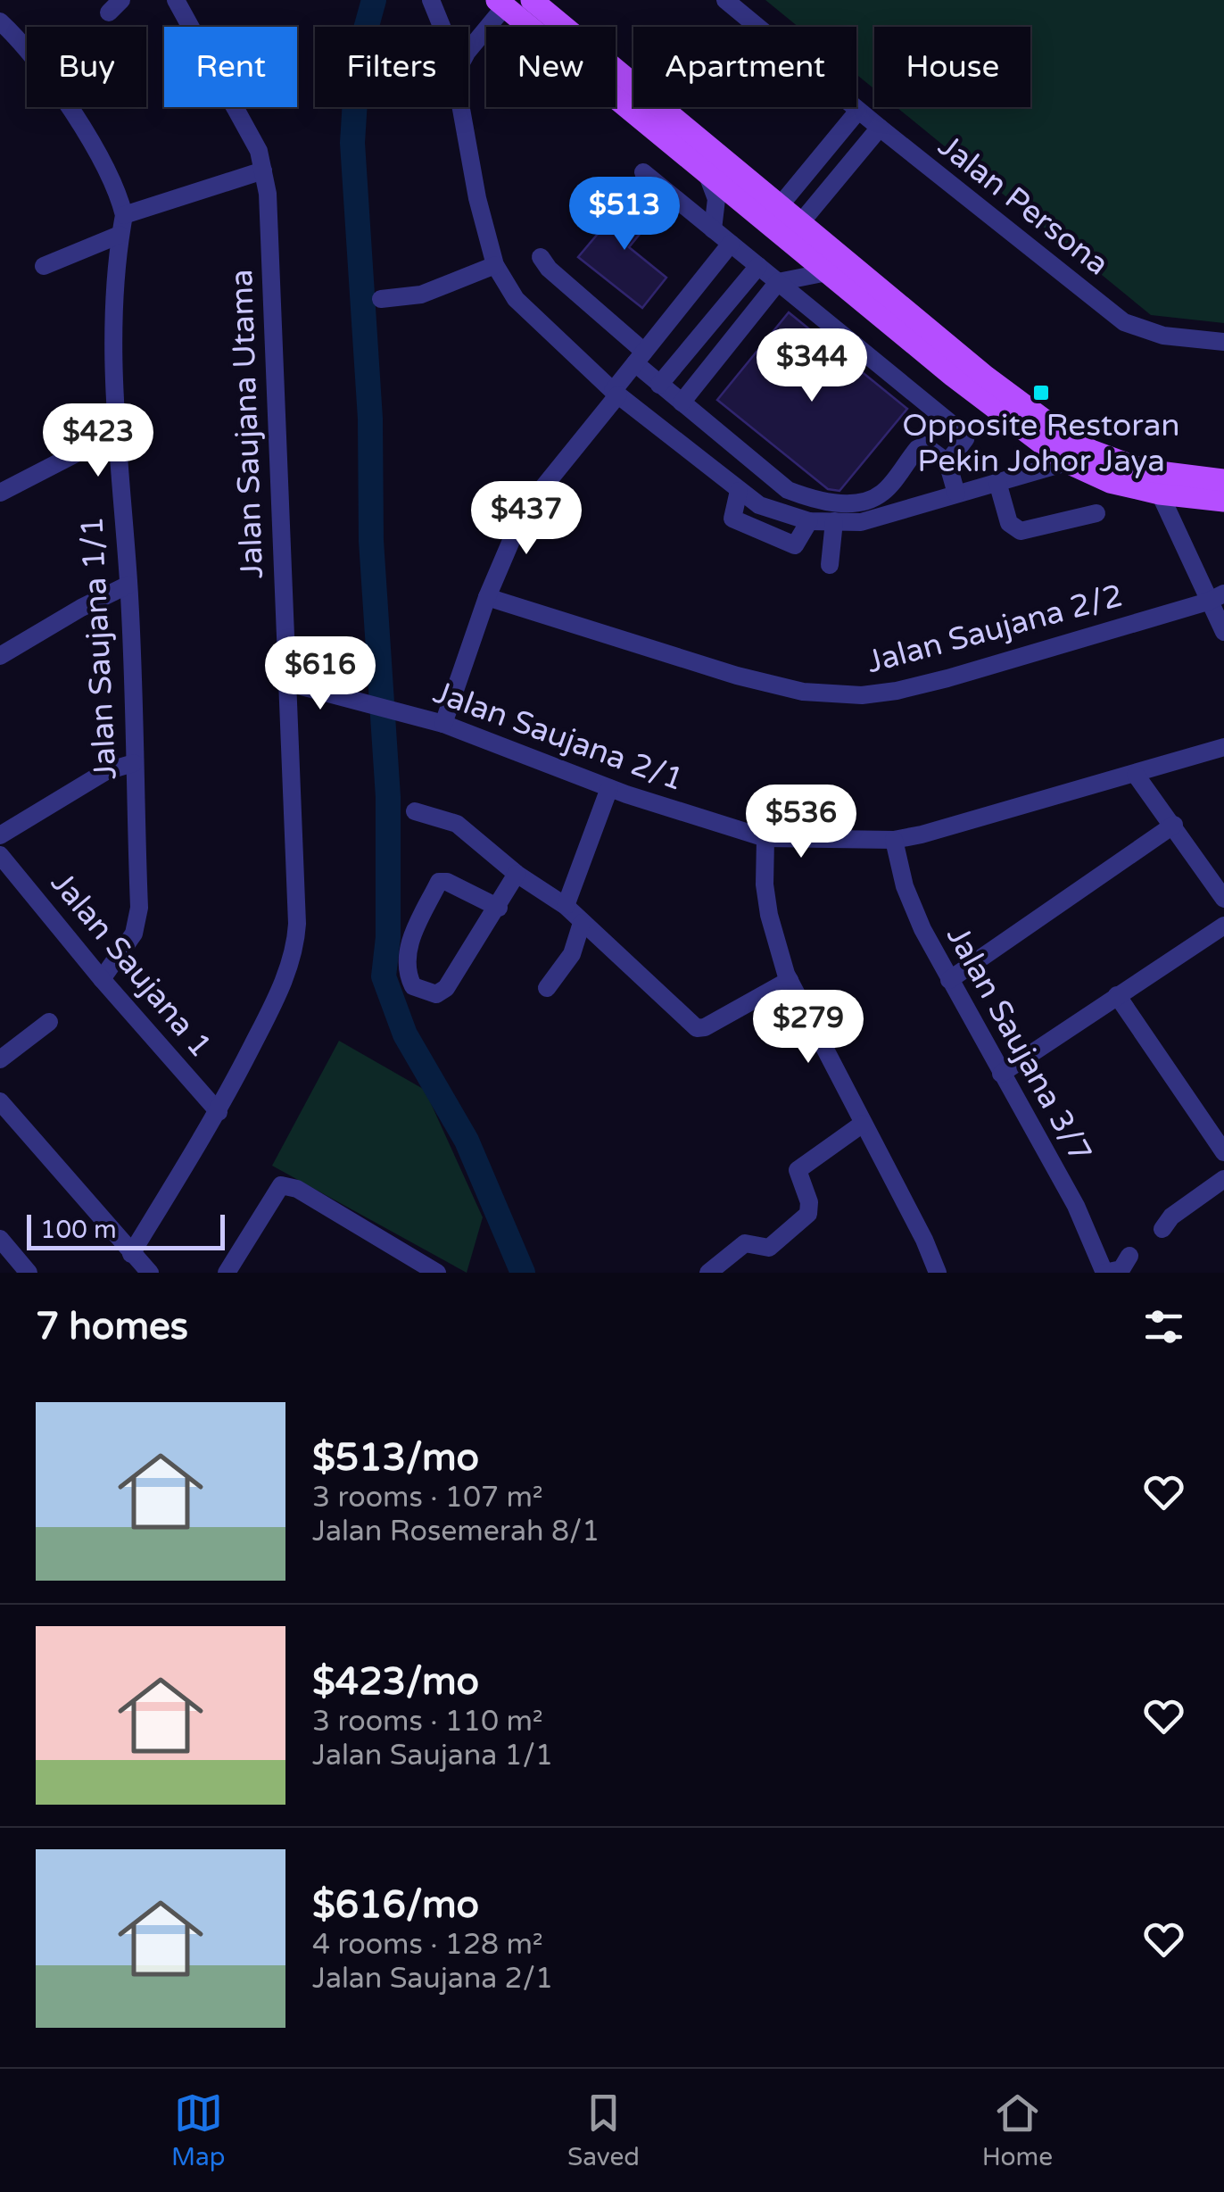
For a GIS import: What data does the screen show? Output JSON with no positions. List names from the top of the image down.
{
  "streets": {
    "street": [
      "Jalan Persona",
      "Jalan Saujana Utama",
      "Jalan Saujana 2/2",
      "Jalan Saujana 1/1",
      "Jalan Saujana 2/1",
      "Jalan Saujana 1",
      "Jalan Saujana 3/7"
    ]
  },
  "crossings": [
    ["Jalan Saujana Utama", "Jalan Saujana 2/1"],
    ["Jalan Saujana Utama", "Jalan Saujana 1"],
    ["Jalan Saujana 1/1", "Jalan Saujana 1"],
    ["Jalan Saujana 2/1", "Jalan Saujana 3/7"]
  ],
  "places": {
    "transit": ["Opposite Restoran Pekin Johor Jaya"]
  },
  "scale_bar": "100 m",
  "page": {
    "chip": [
      "Buy",
      "Rent",
      "Filters",
      "New",
      "Apartment",
      "House"
    ],
    "price": [
      "$513",
      "$344",
      "$423",
      "$437",
      "$616",
      "$536",
      "$279"
    ],
    "scale": "100 m",
    "heading": "7 homes",
    "list": [
      {
        "name": "$513/mo",
        "note": "3 rooms · 107 m² · Jalan Rosemerah 8/1"
      },
      {
        "name": "$423/mo",
        "note": "3 rooms · 110 m² · Jalan Saujana 1/1"
      },
      {
        "name": "$616/mo",
        "note": "4 rooms · 128 m² · Jalan Saujana 2/1"
      }
    ],
    "tabs": ["Map", "Saved", "Home"]
  }
}
